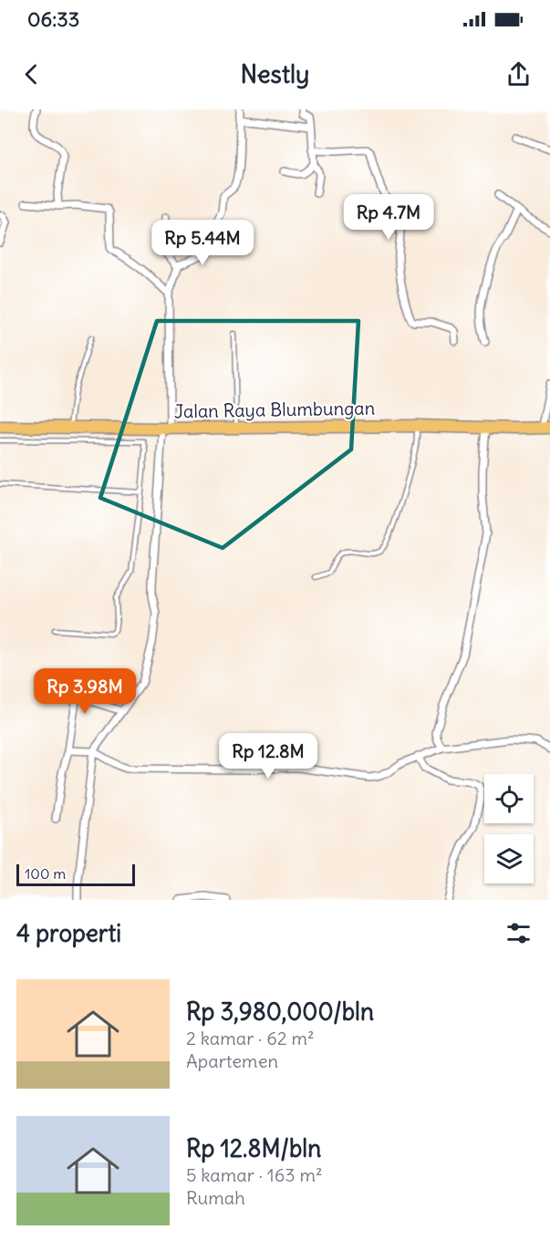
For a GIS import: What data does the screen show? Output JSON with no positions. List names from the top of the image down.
{
  "streets": {
    "main road": ["Jalan Raya Blumbungan"]
  },
  "scale_bar": "100 m",
  "page": {
    "status": "06:33",
    "header": "Nestly",
    "price": [
      "Rp 4.7M",
      "Rp 5.44M",
      "Rp 3.98M",
      "Rp 12.8M"
    ],
    "scale": "100 m",
    "heading": "4 properti",
    "list": [
      {
        "name": "Rp 3,980,000/bln",
        "note": "2 kamar · 62 m² · Apartemen"
      },
      {
        "name": "Rp 12.8M/bln",
        "note": "5 kamar · 163 m² · Rumah"
      }
    ]
  }
}
